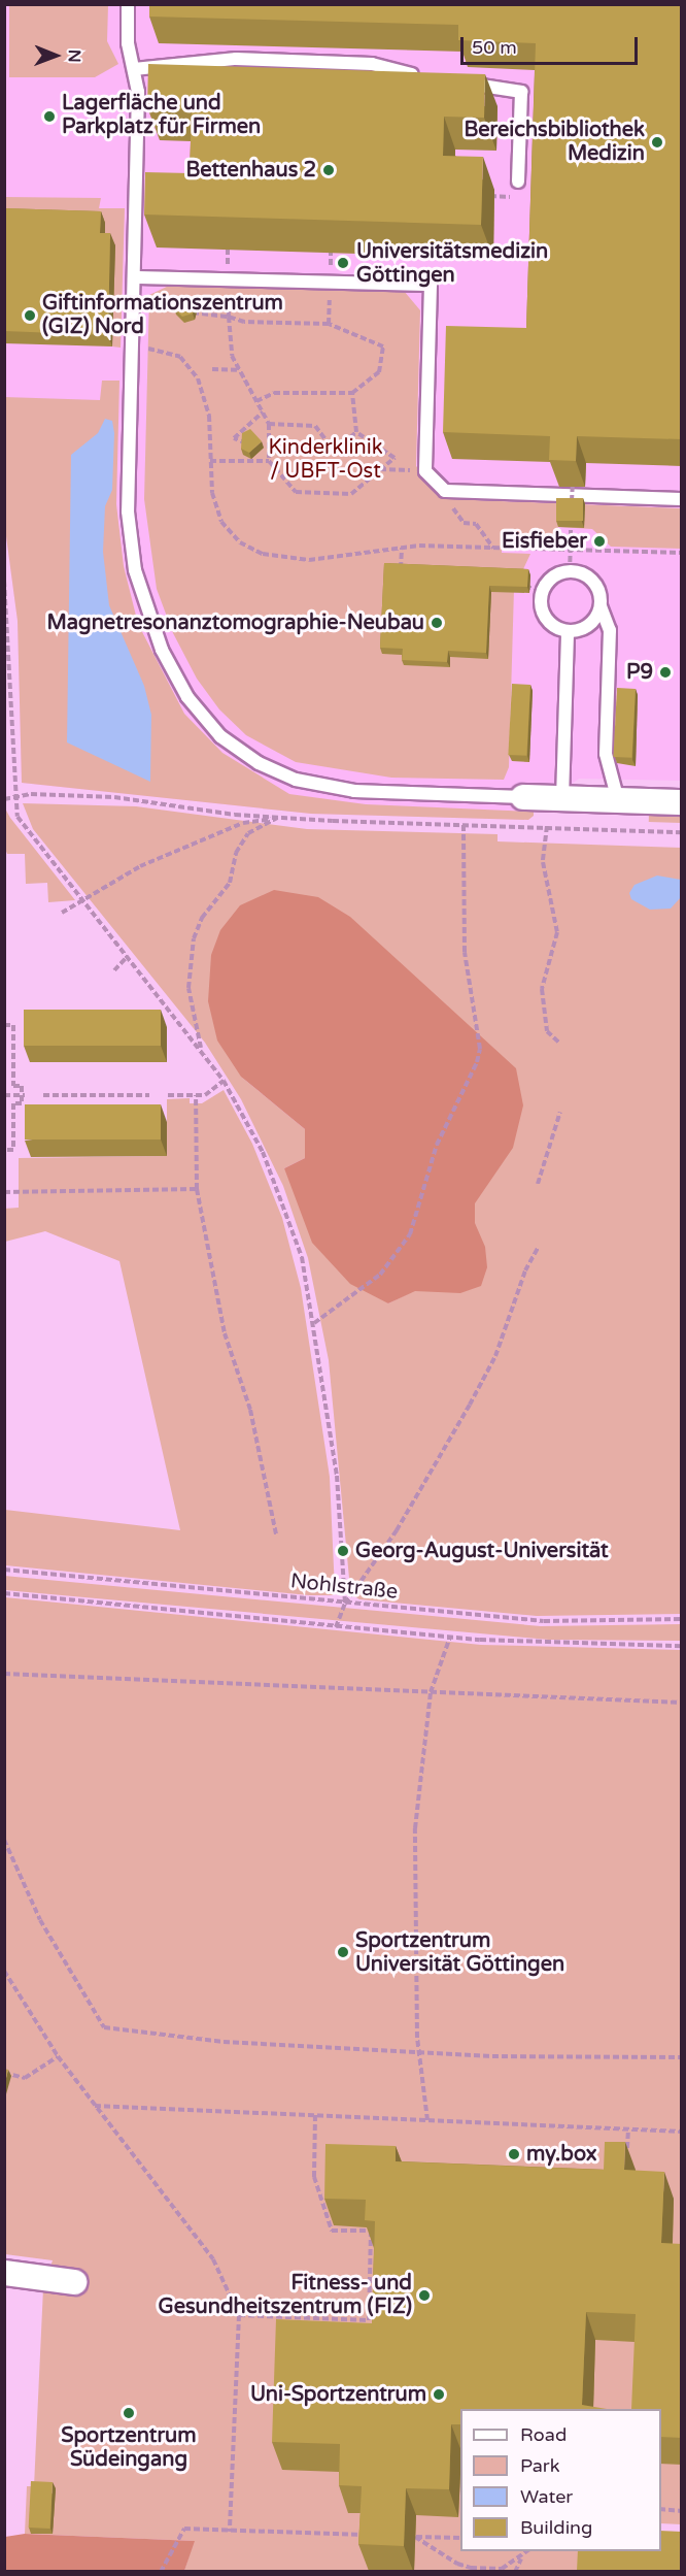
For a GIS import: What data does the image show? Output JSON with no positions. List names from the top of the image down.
{
  "streets": {
    "path": ["Nohlstraße"]
  },
  "parks": ["Kinderklinik / UBFT-Ost"],
  "places": [
    "Lagerfläche und Parkplatz für Firmen",
    "Bereichsbibliothek Medizin",
    "Bettenhaus 2",
    "Universitätsmedizin Göttingen",
    "Giftinformationszentrum (GIZ) Nord",
    "Eisfieber",
    "Magnetresonanztomographie-Neubau",
    "P9",
    "Georg-August-Universität",
    "Sportzentrum Universität Göttingen",
    "my.box",
    "Fitness- und Gesundheitszentrum (FIZ)",
    "Uni-Sportzentrum",
    "Sportzentrum Südeingang"
  ],
  "legend": [
    "Road",
    "Park",
    "Water",
    "Building"
  ],
  "scale_bar": "50 m",
  "north": "right"
}
